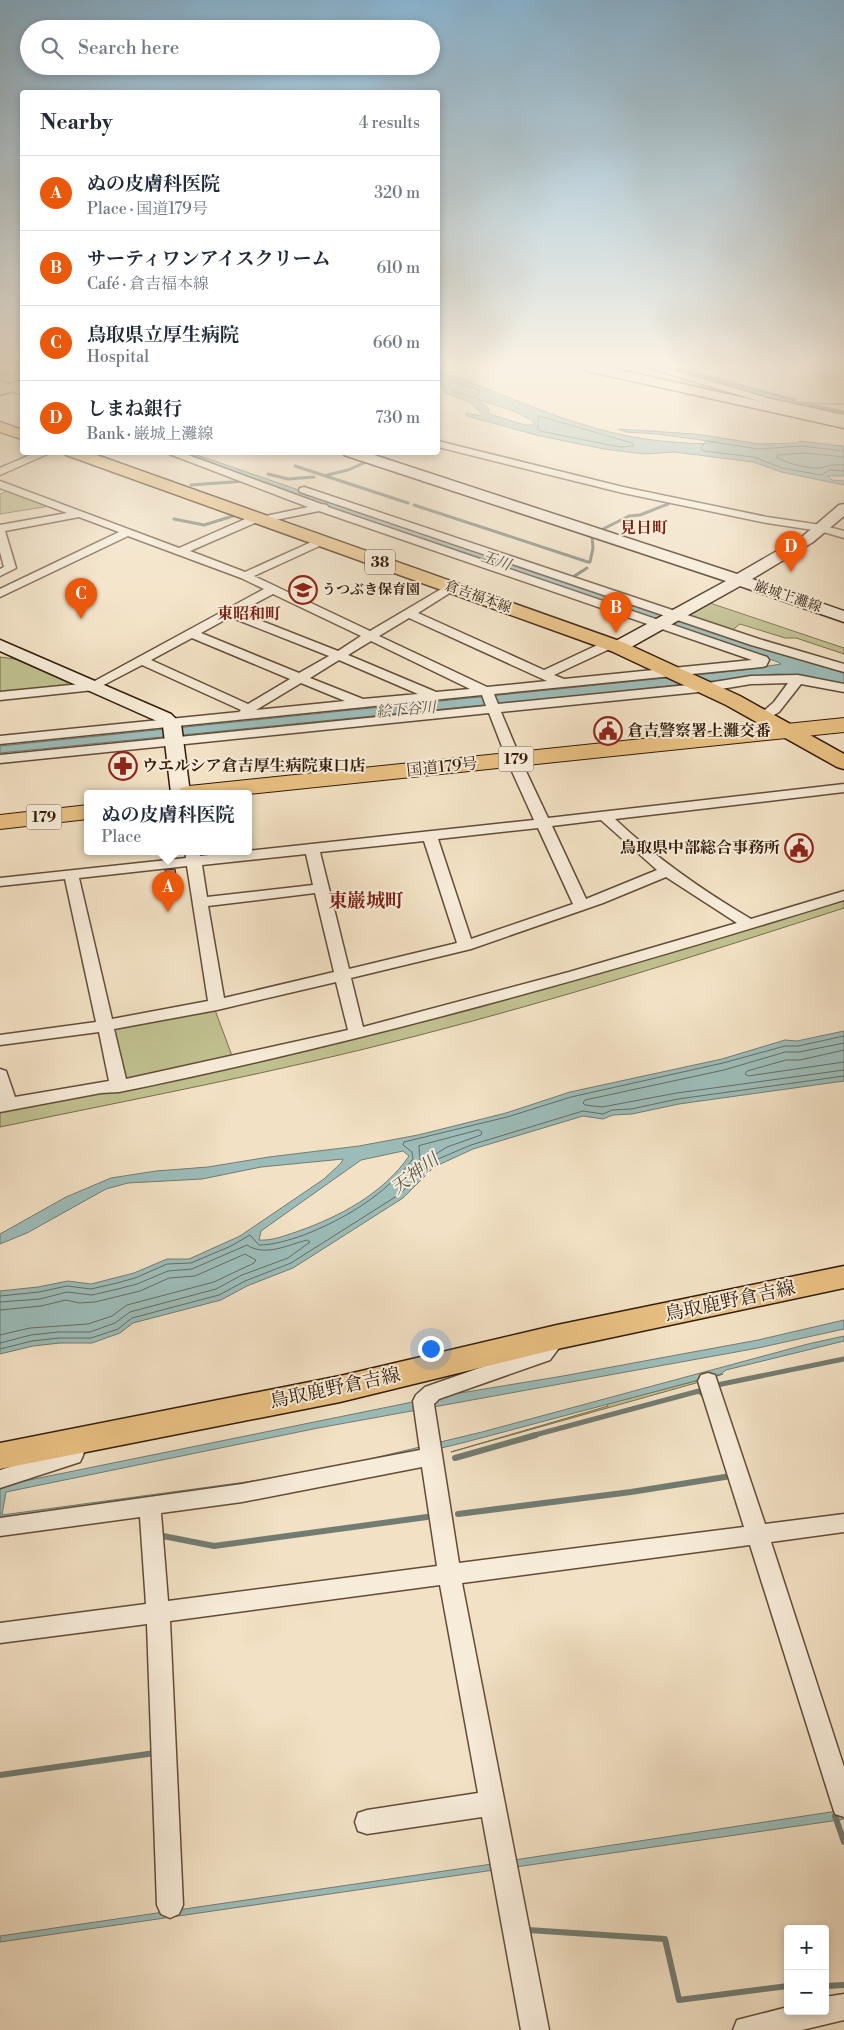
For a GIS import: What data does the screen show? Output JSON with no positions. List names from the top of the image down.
{
  "streets": {
    "highway": ["179", "国道179号"],
    "main road": ["38", "倉吉福本線", "鳥取鹿野倉吉線"],
    "street": ["巌城上灘線"]
  },
  "crossings": [
    ["倉吉福本線", "国道179号"]
  ],
  "districts": ["見日町", "東昭和町", "東巌城町"],
  "water": ["玉川", "絵下谷川", "天神川"],
  "places": {
    "school or university": ["うつぶき保育園"],
    "public building": ["倉吉警察署上灘交番", "鳥取県中部総合事務所"],
    "pharmacy": ["ウエルシア倉吉厚生病院東口店"]
  },
  "page": {
    "search": "Search here",
    "heading": ["Nearby", "4 results"],
    "list": [
      {
        "mark": "A",
        "name": "ぬの皮膚科医院",
        "note": "Place · 国道179号",
        "value": "320 m"
      },
      {
        "mark": "B",
        "name": "サーティワンアイスクリーム",
        "note": "Café · 倉吉福本線",
        "value": "610 m"
      },
      {
        "mark": "C",
        "name": "鳥取県立厚生病院",
        "note": "Hospital",
        "value": "660 m"
      },
      {
        "mark": "D",
        "name": "しまね銀行",
        "note": "Bank · 巌城上灘線",
        "value": "730 m"
      }
    ],
    "pins": [
      "D",
      "C",
      "B",
      "A"
    ],
    "popup": ["ぬの皮膚科医院", "Place"],
    "map_buttons": ["+", "−"]
  }
}
